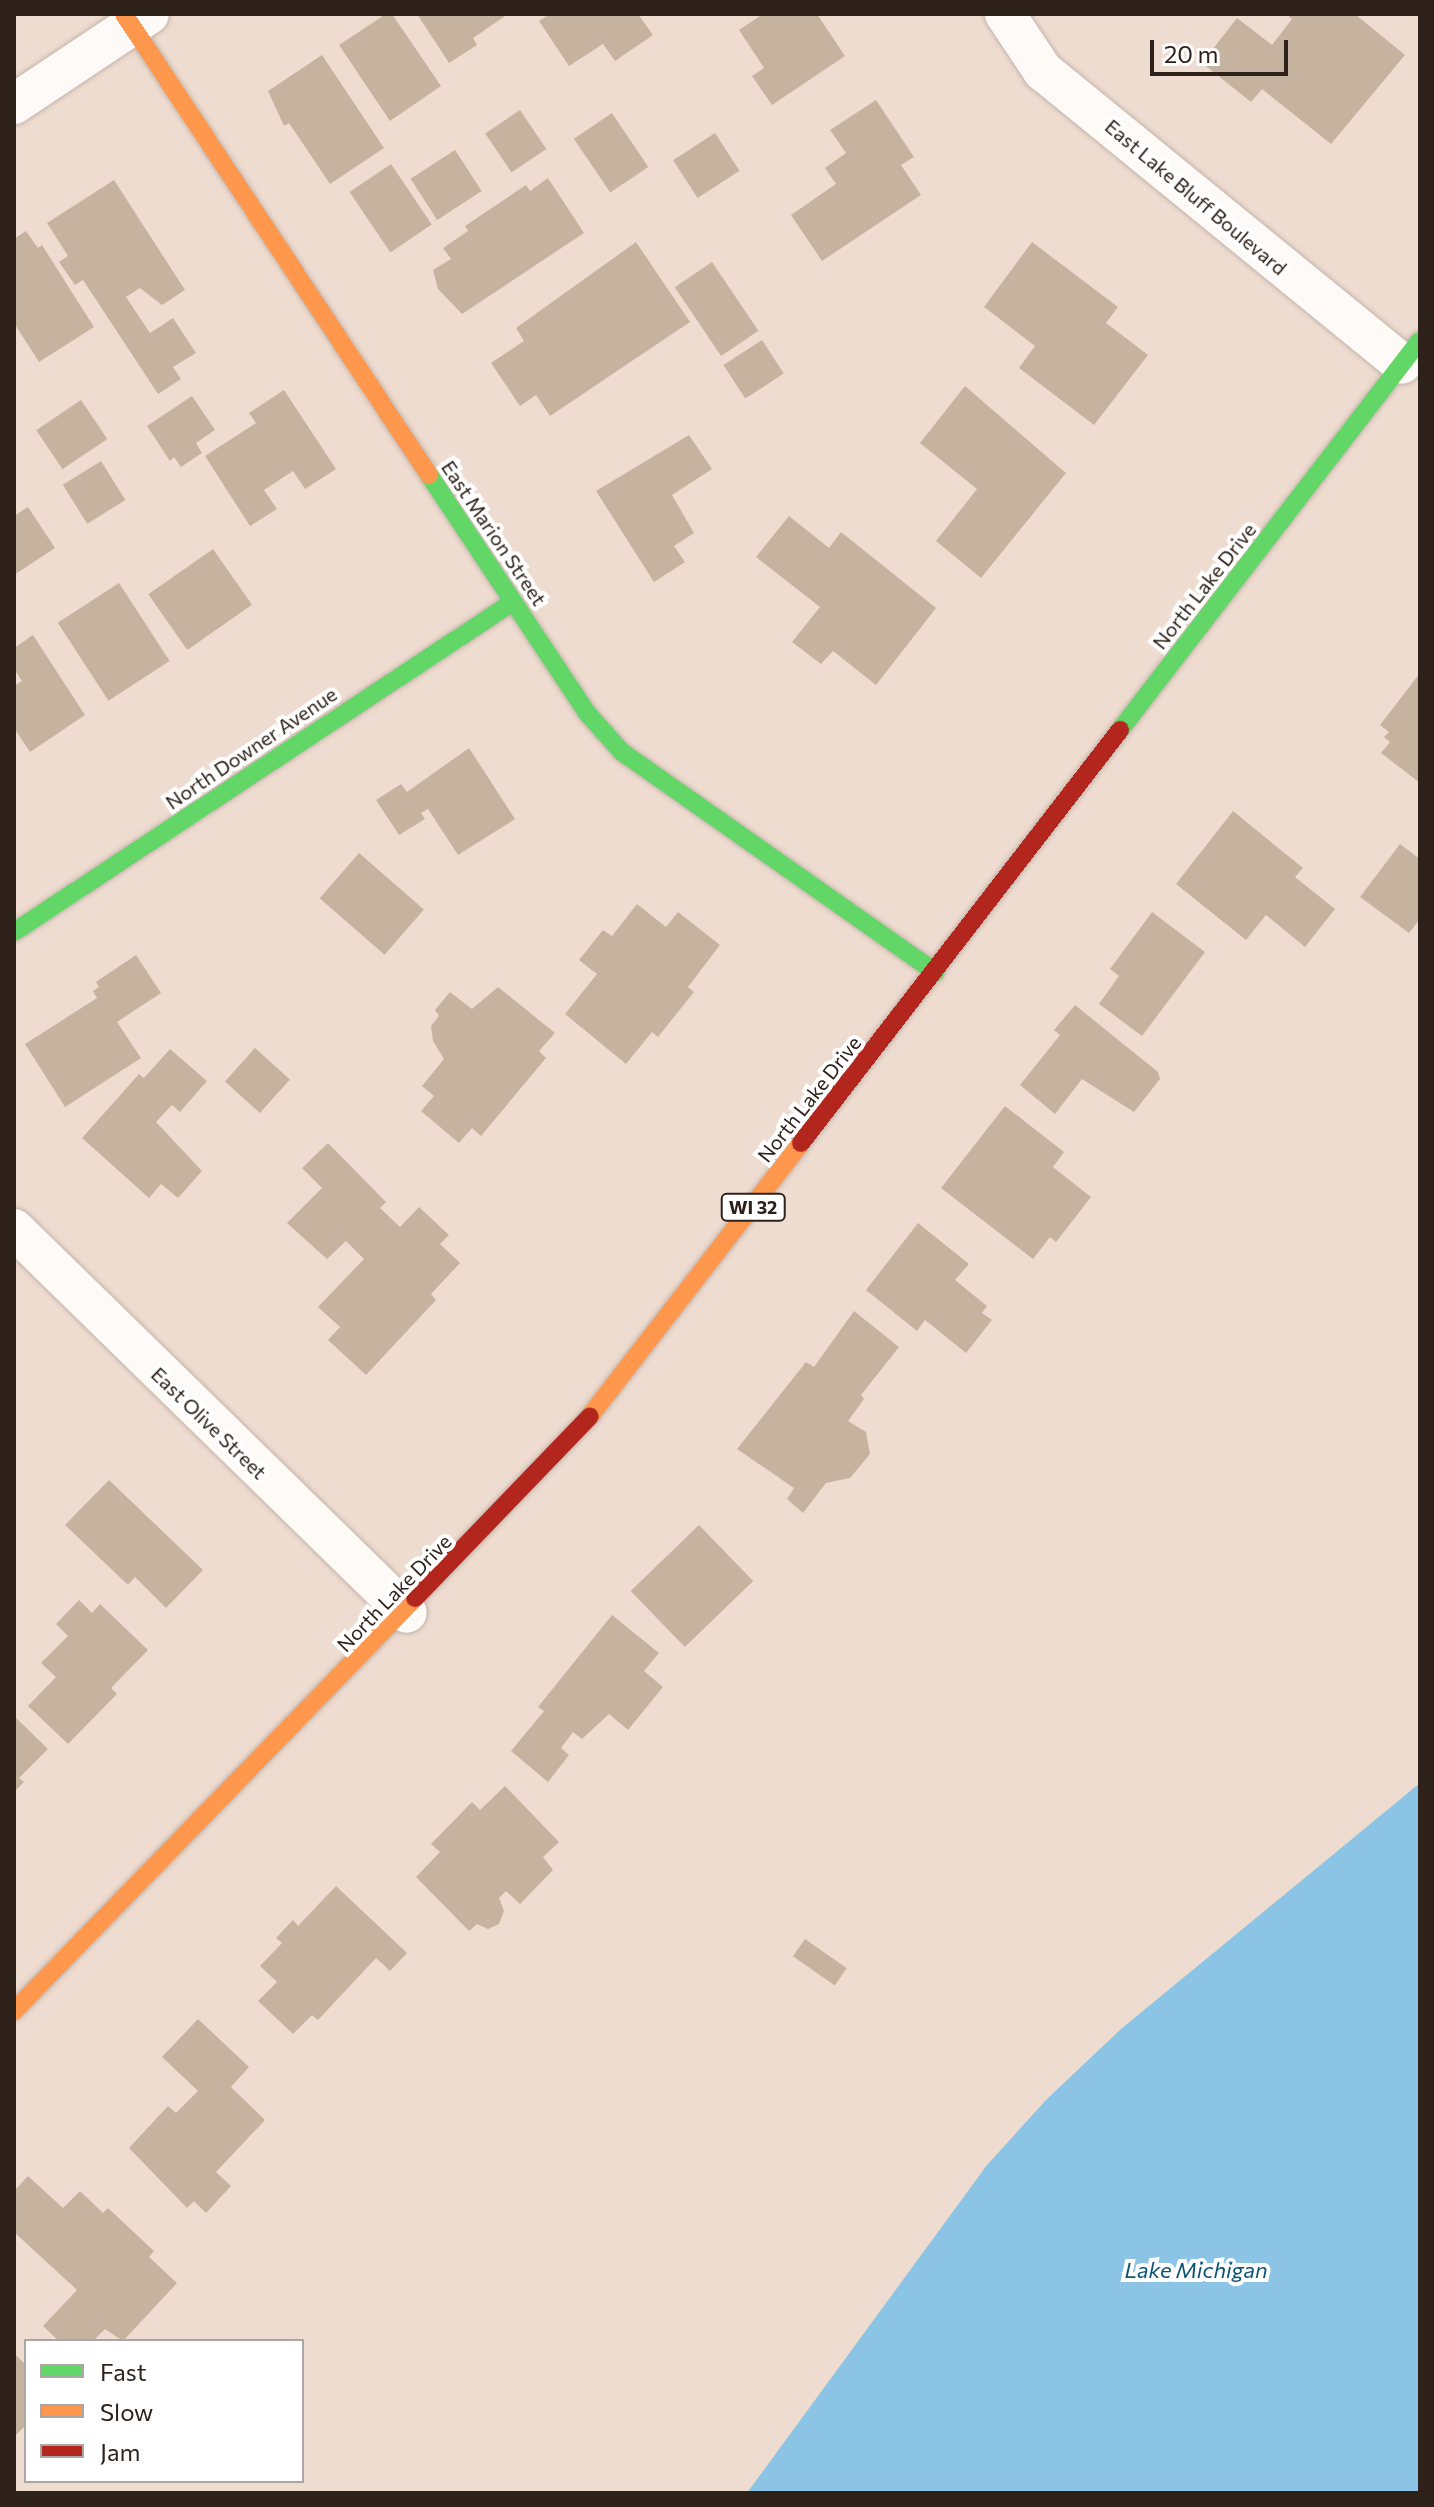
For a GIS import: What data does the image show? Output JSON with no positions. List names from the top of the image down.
{
  "streets": {
    "main road": [
      "East Marion Street",
      "North Lake Drive",
      "North Downer Avenue",
      "WI 32"
    ],
    "street": ["East Lake Bluff Boulevard", "East Olive Street"]
  },
  "crossings": [
    ["East Lake Bluff Boulevard", "North Lake Drive"],
    ["East Marion Street", "North Lake Drive"],
    ["East Marion Street", "North Downer Avenue"],
    ["North Lake Drive", "East Olive Street"]
  ],
  "water": ["Lake Michigan"],
  "legend": ["Fast", "Slow", "Jam"],
  "scale_bar": "20 m"
}
